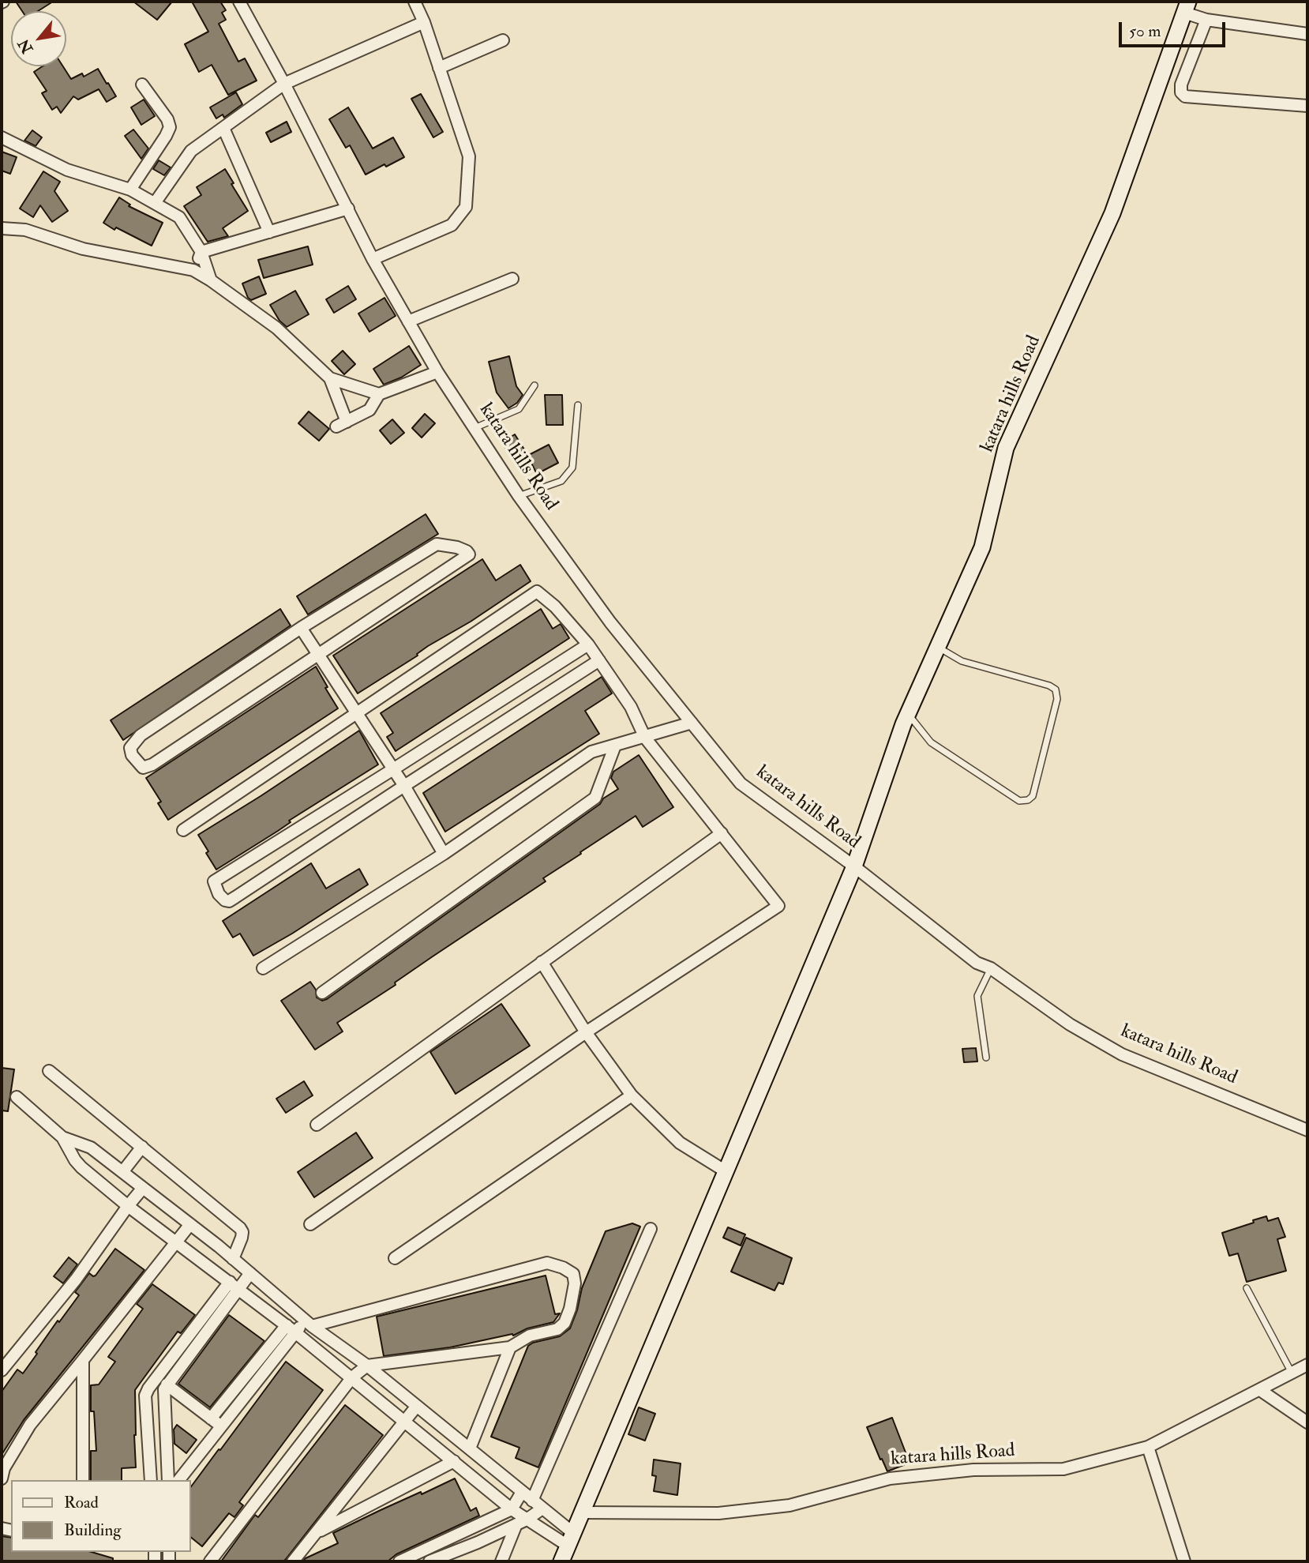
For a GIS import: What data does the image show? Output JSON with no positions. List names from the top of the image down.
{
  "streets": {
    "main road": ["katara hills Road"]
  },
  "legend": ["Road", "Building"],
  "scale_bar": "50 m",
  "north": "bottom left"
}
